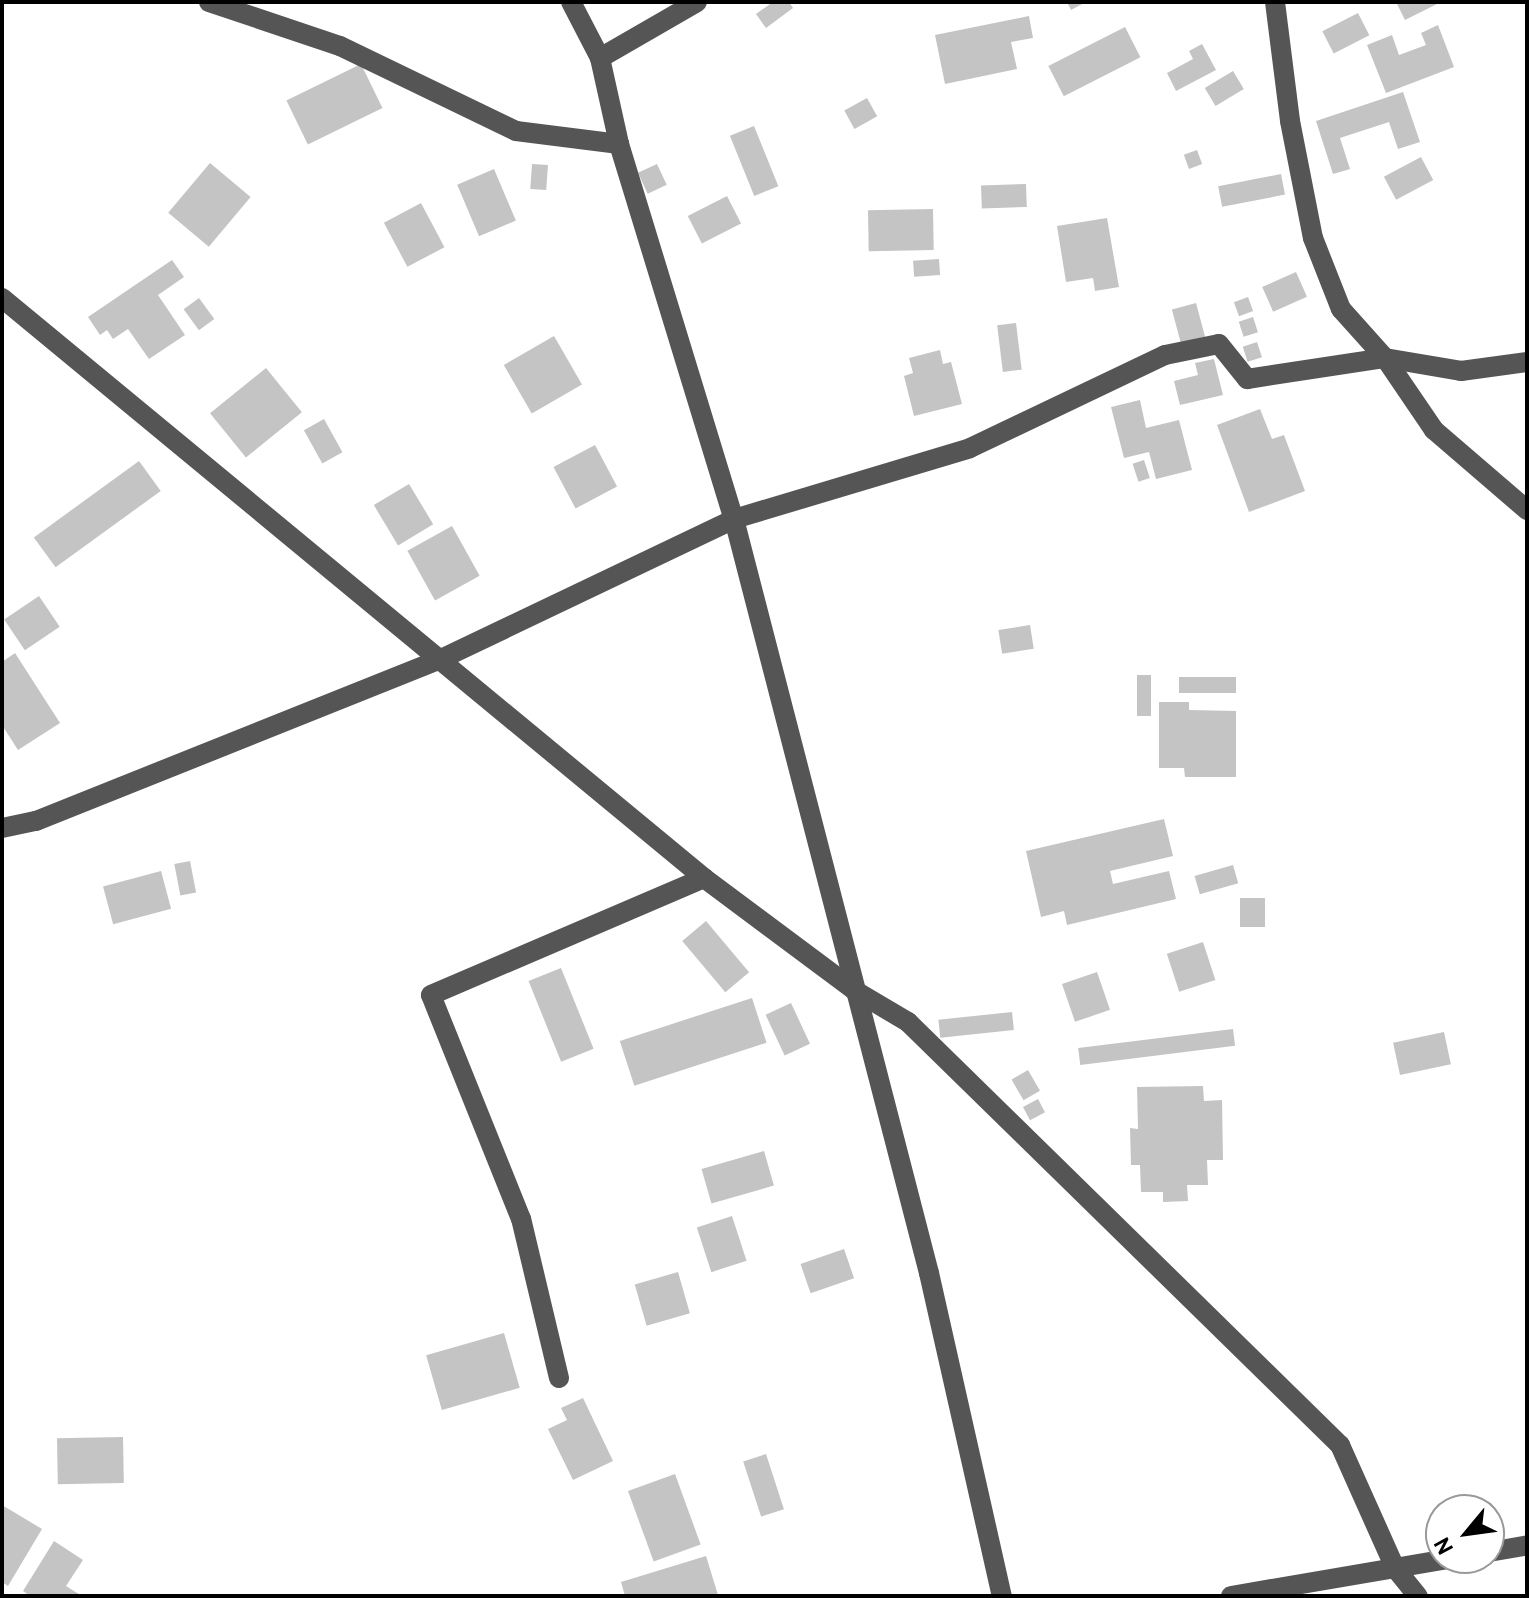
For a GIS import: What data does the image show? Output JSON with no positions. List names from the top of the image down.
{
  "north": "bottom left"
}
